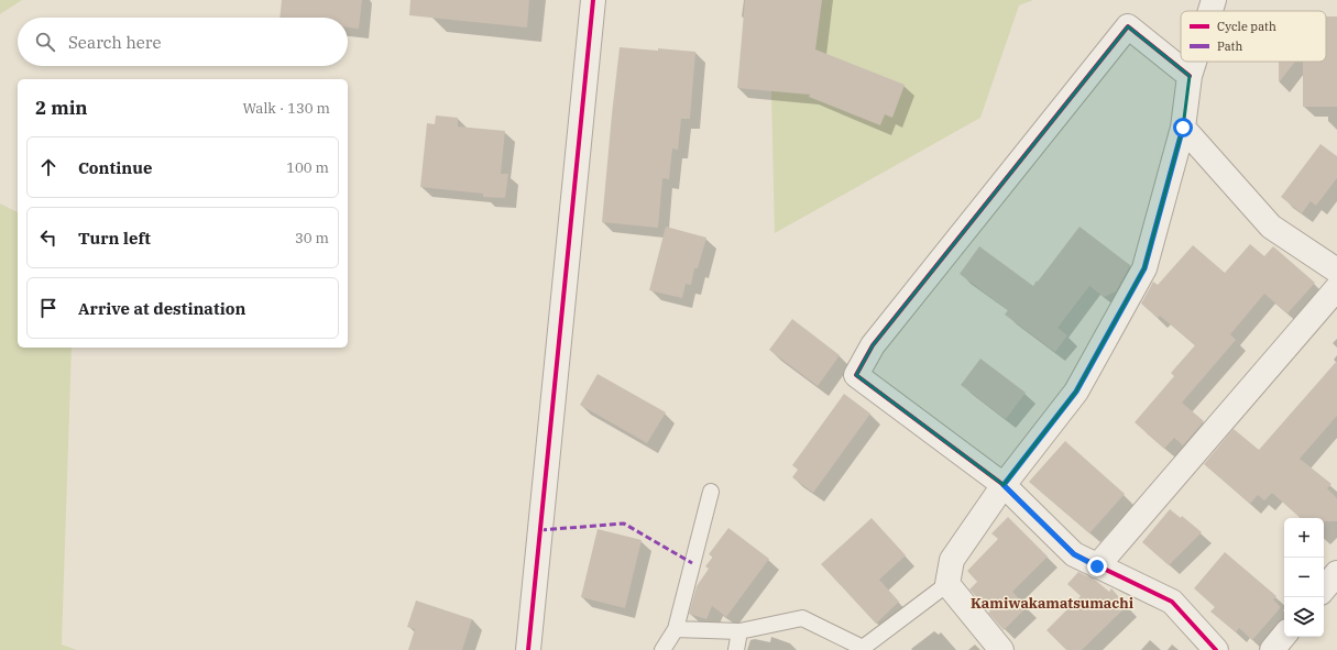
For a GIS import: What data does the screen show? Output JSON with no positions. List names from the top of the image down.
{
  "districts": ["Kamiwakamatsumachi"],
  "legend": ["Cycle path", "Path"],
  "page": {
    "search": "Search here",
    "heading": ["2 min", "Walk · 130 m"],
    "list": [
      ["Continue", "100 m"],
      ["Turn left", "30 m"],
      "Arrive at destination"
    ],
    "map_buttons": ["+", "−"]
  }
}
